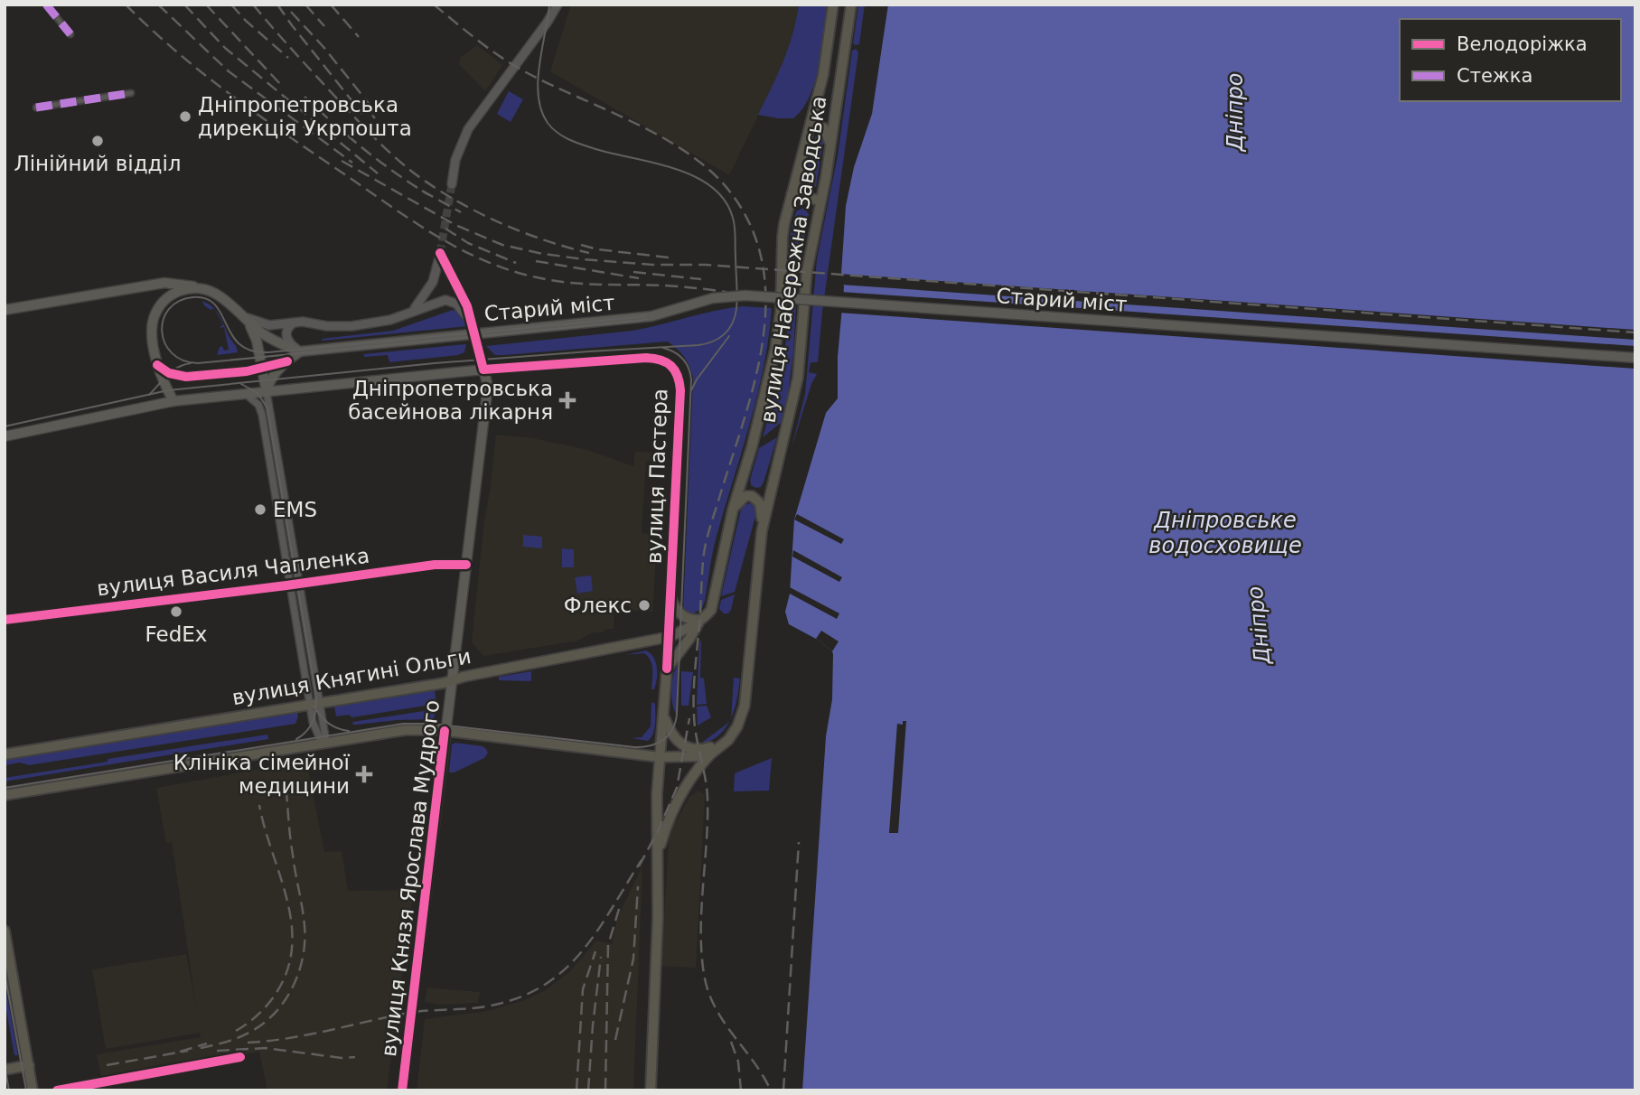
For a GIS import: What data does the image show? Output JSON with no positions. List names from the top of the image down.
{
  "streets": {
    "main road": [
      "вулиця Набережна Заводська",
      "Старий міст",
      "вулиця Пастера",
      "вулиця Княгині Ольги",
      "вулиця Князя Ярослава Мудрого"
    ],
    "street": ["вулиця Василя Чапленка"]
  },
  "crossings": [
    ["вулиця Набережна Заводська", "вулиця Пастера"],
    ["вулиця Набережна Заводська", "вулиця Княгині Ольги"],
    ["вулиця Пастера", "вулиця Княгині Ольги"],
    ["вулиця Пастера", "вулиця Князя Ярослава Мудрого"],
    ["вулиця Василя Чапленка", "вулиця Князя Ярослава Мудрого"],
    ["вулиця Княгині Ольги", "вулиця Князя Ярослава Мудрого"]
  ],
  "water": ["Дніпро", "Дніпровське водосховище"],
  "places": {
    "other": [
      "Дніпропетровська дирекція Укрпошта",
      "Лінійний відділ",
      "EMS",
      "Флекс",
      "FedEx"
    ],
    "health": ["Дніпропетровська басейнова лікарня", "Клініка сімейної медицини"]
  },
  "legend": ["Велодоріжка", "Стежка"]
}
